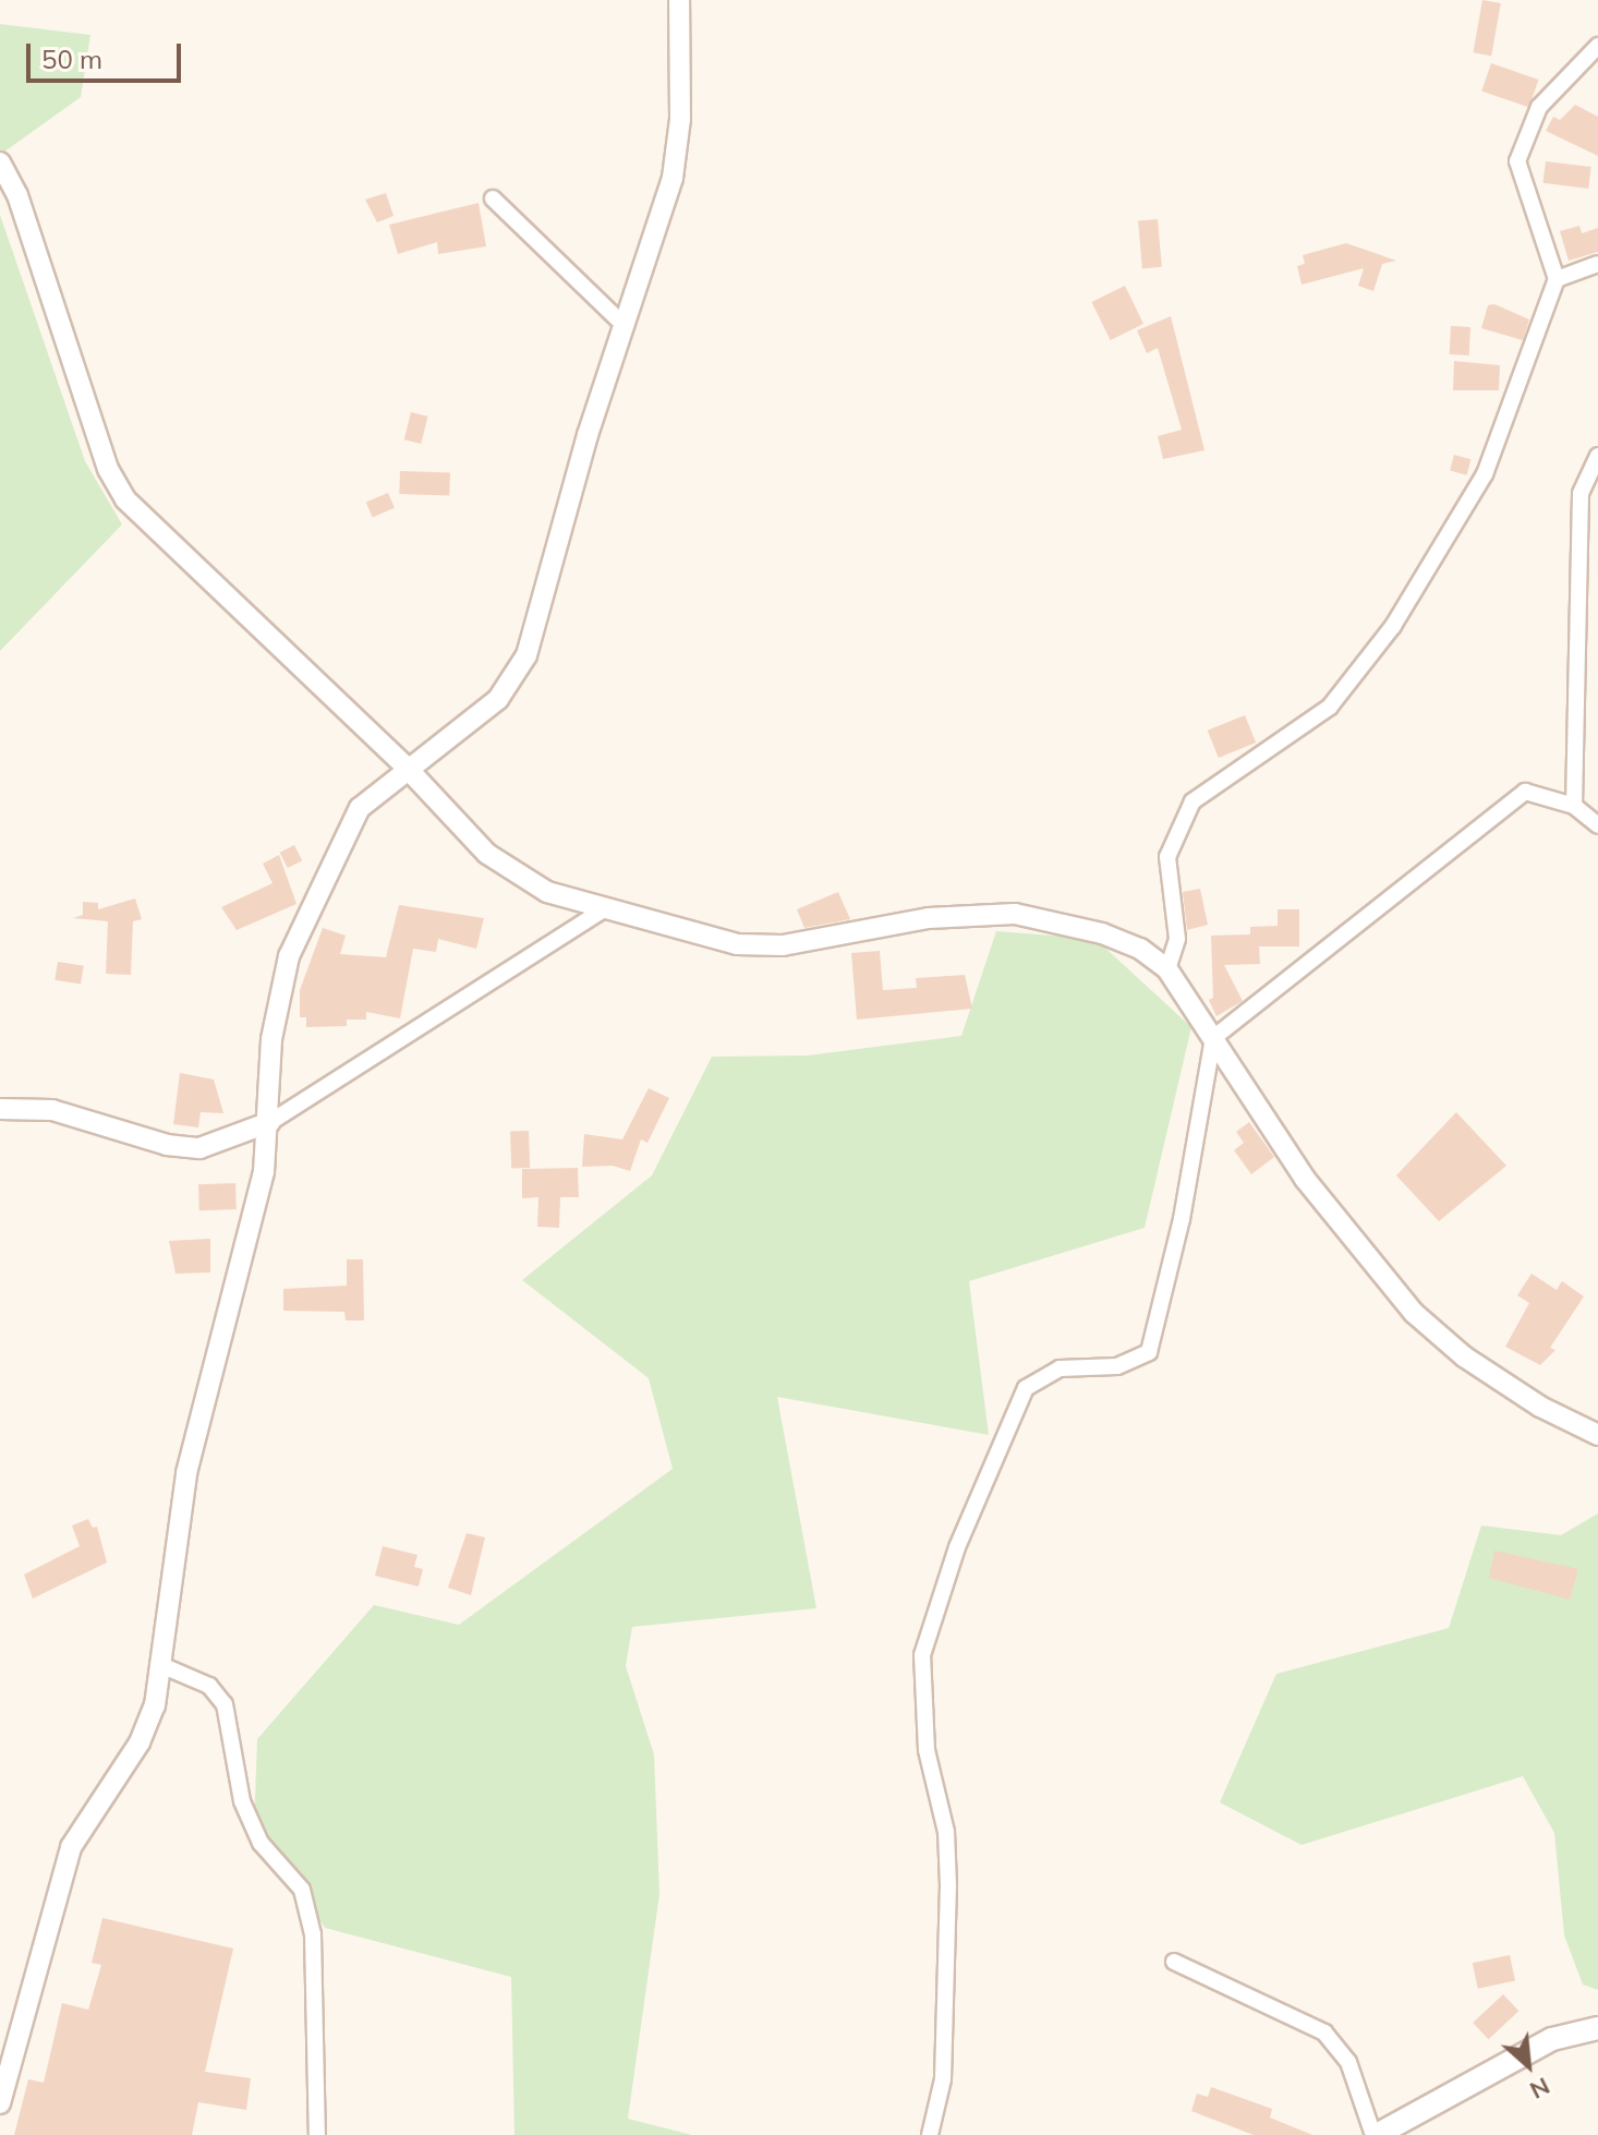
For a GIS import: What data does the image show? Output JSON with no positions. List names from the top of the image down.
{
  "scale_bar": "50 m",
  "north": "bottom right"
}
